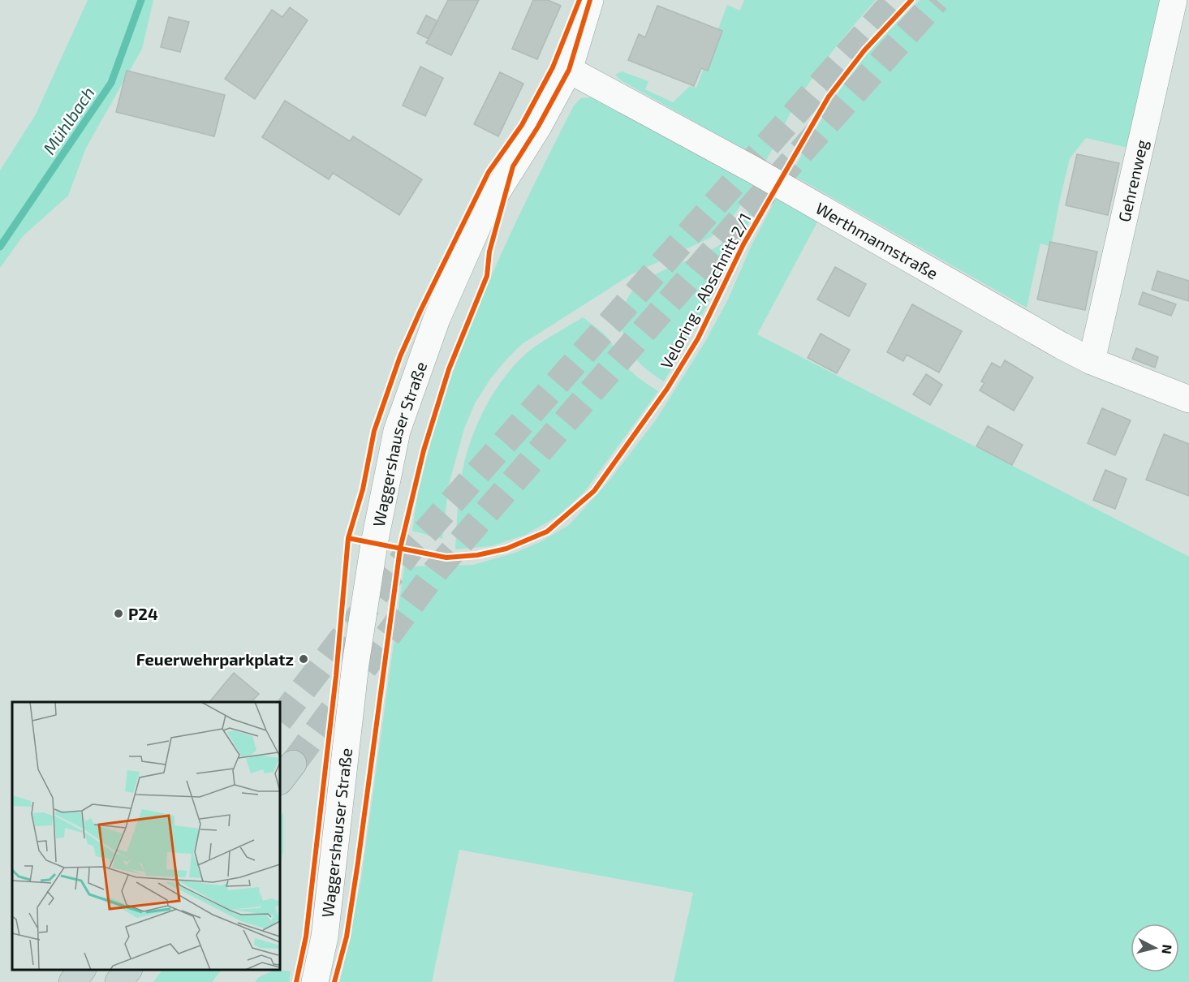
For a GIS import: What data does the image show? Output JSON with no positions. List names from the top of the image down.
{
  "streets": {
    "street": ["Gehrenweg", "Werthmannstraße", "Waggershauser Straße"],
    "cycle path": ["Veloring - Abschnitt 2/1"]
  },
  "crossings": [
    ["Gehrenweg", "Werthmannstraße"],
    ["Werthmannstraße", "Waggershauser Straße"]
  ],
  "water": ["Mühlbach"],
  "places": ["P24", "Feuerwehrparkplatz"],
  "north": "right"
}
